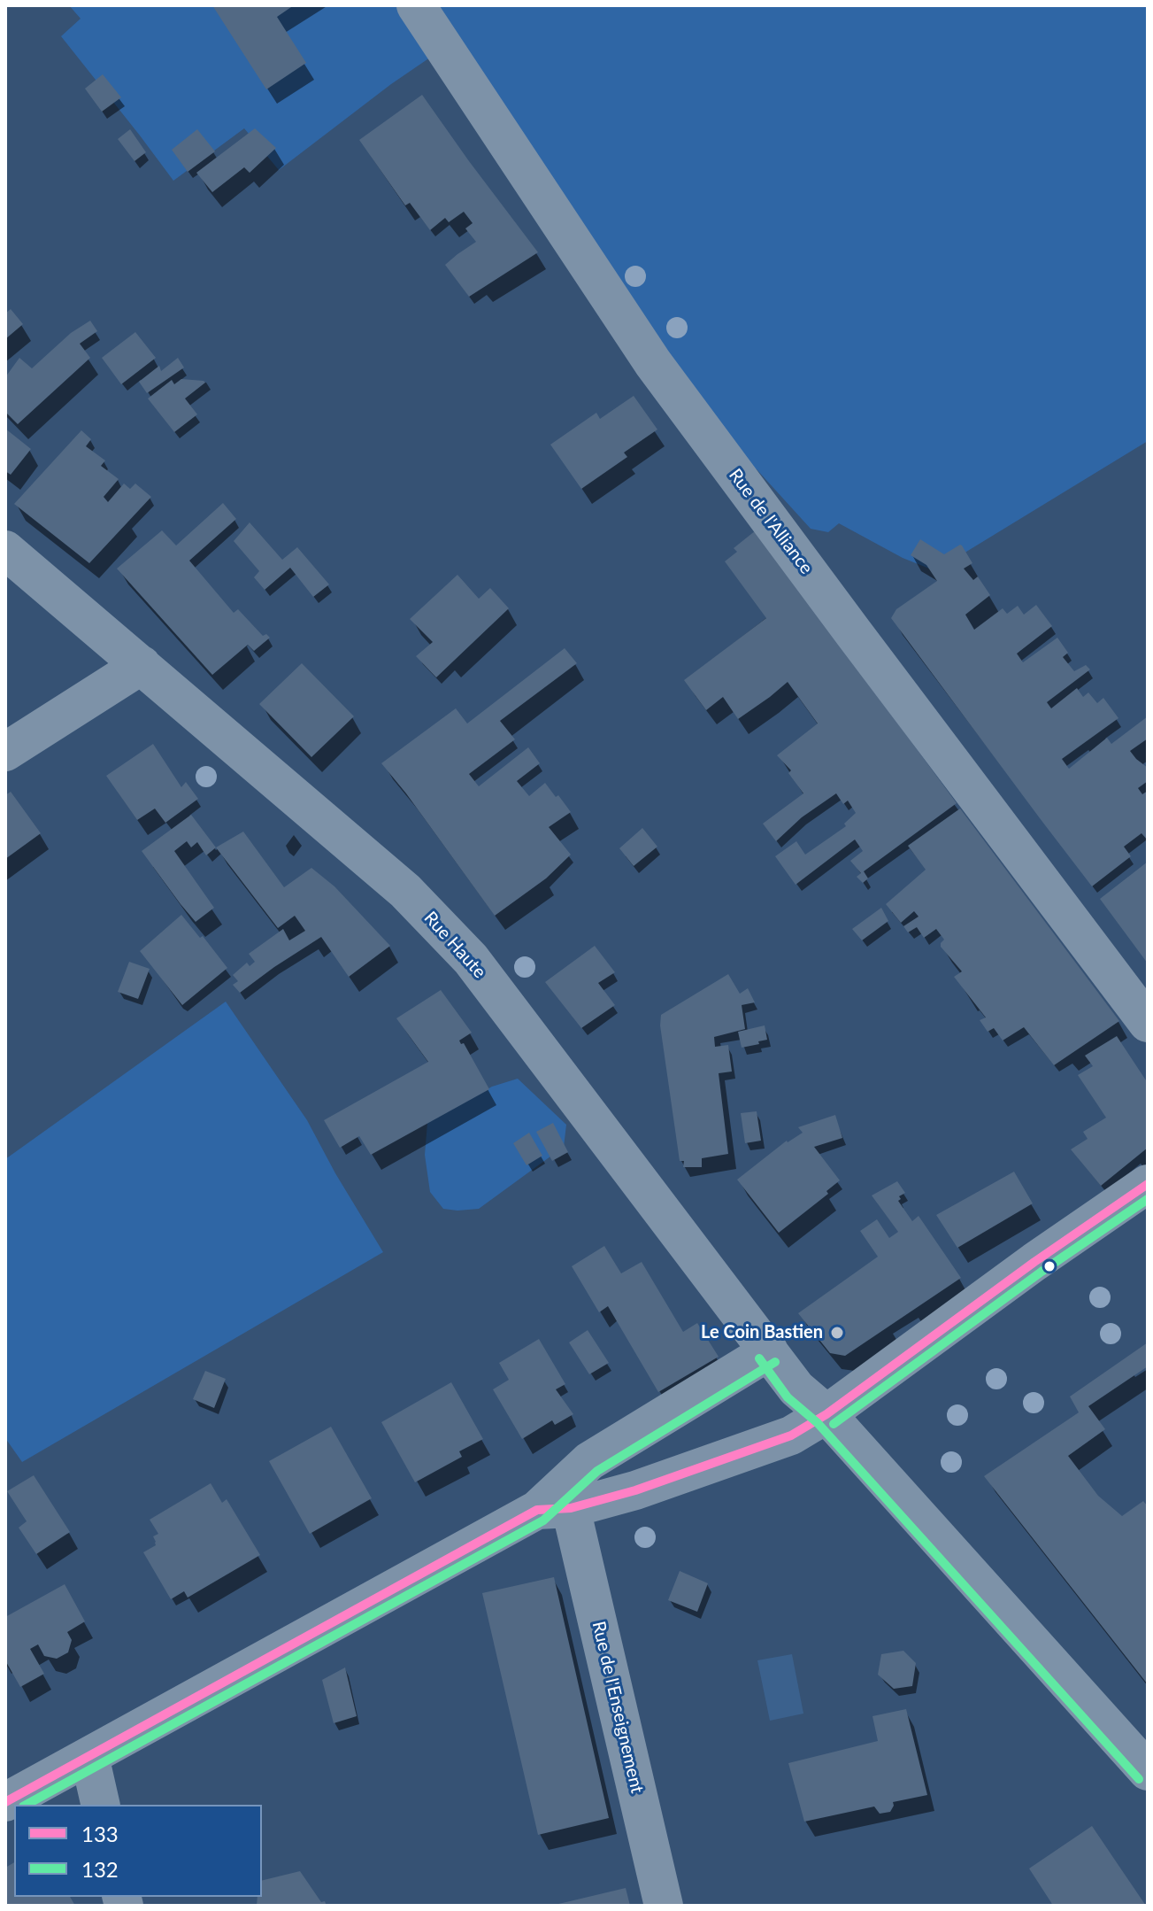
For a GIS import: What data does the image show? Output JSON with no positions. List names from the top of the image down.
{
  "streets": {
    "street": ["Rue de l'Alliance", "Rue Haute", "Rue de l'Enseignement"]
  },
  "places": ["Le Coin Bastien"],
  "lines": ["transit line 133", "transit line 132"],
  "legend": ["133", "132"]
}
